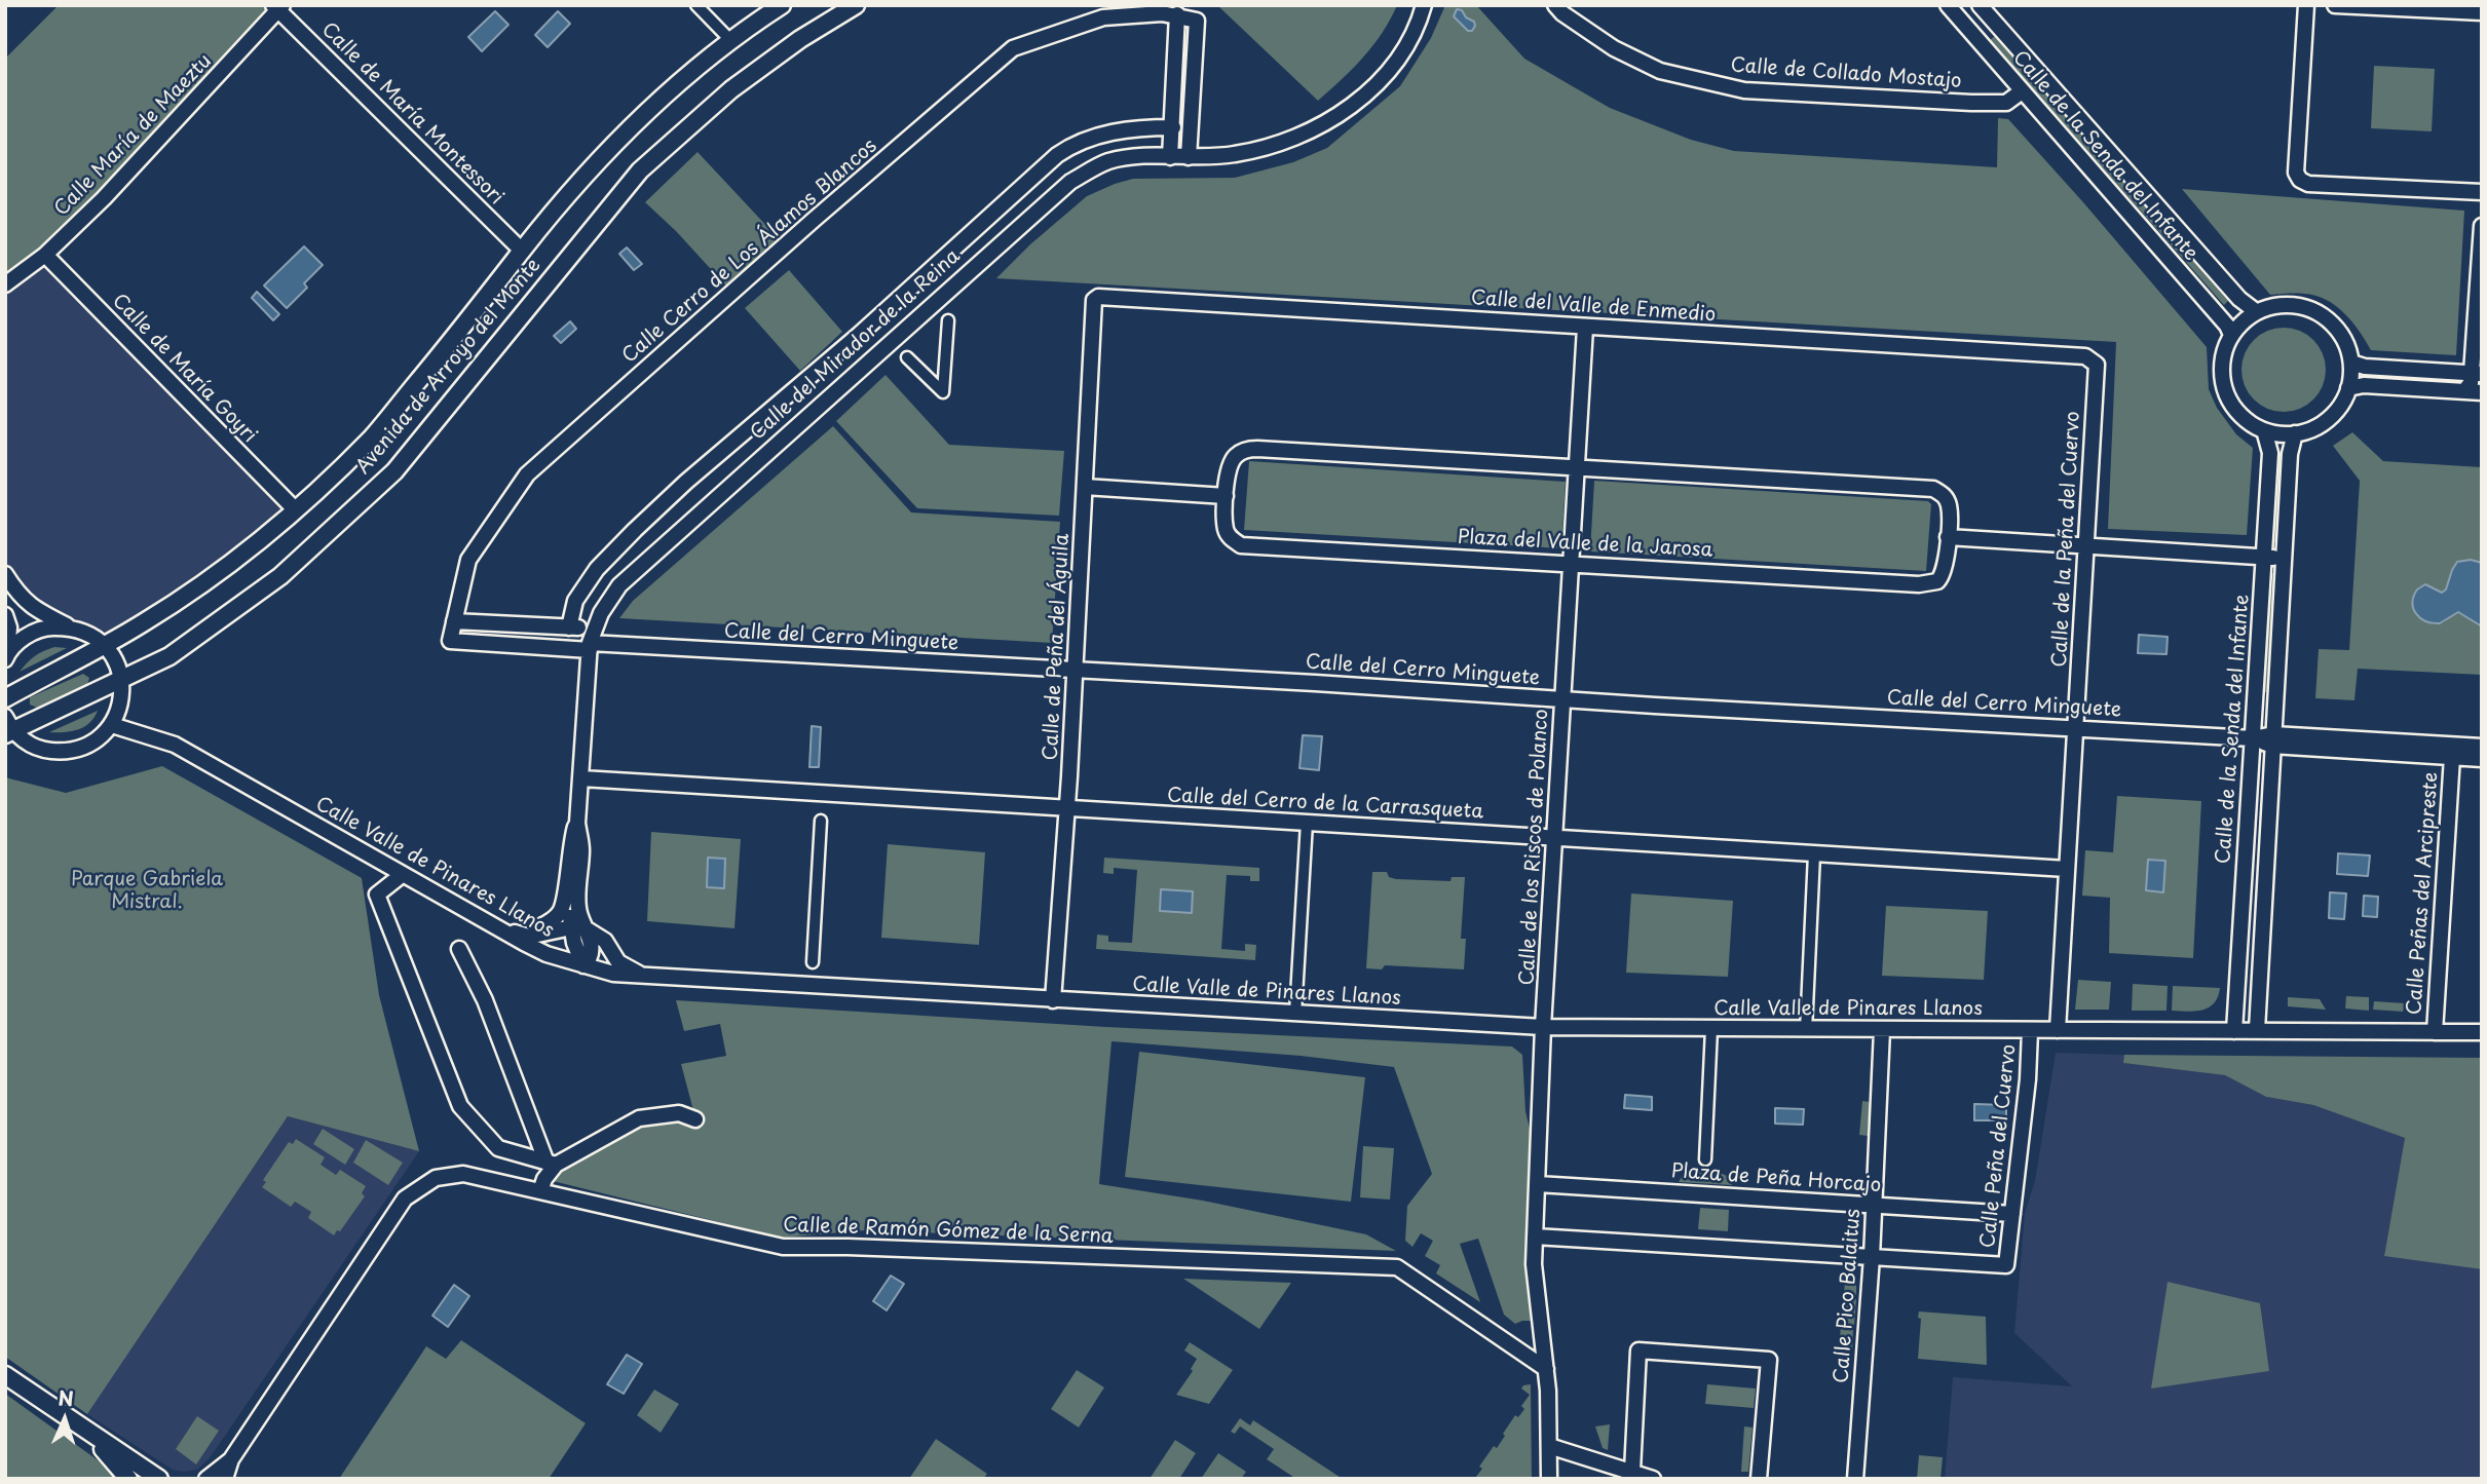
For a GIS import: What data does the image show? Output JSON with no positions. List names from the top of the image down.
{
  "streets": {
    "street": [
      "Calle de Collado Mostajo",
      "Calle de María Montessori",
      "Calle María de Maeztu",
      "Calle de la Senda del Infante",
      "Calle Cerro de Los Álamos Blancos",
      "Calle del Valle de Enmedio",
      "Calle del Mirador de la Reina",
      "Avenida de Arroyo del Monte",
      "Calle de María Goyri",
      "Calle de la Peña del Cuervo",
      "Plaza del Valle de la Jarosa",
      "Calle del Cerro Minguete",
      "Calle de Peña del Águila",
      "Calle del Cerro de la Carrasqueta",
      "Calle de los Riscos de Polanco",
      "Calle Valle de Pinares Llanos",
      "Calle Peñas del Arcipreste",
      "Calle Peña del Cuervo",
      "Plaza de Peña Horcajo",
      "Calle de Ramón Gómez de la Serna",
      "Calle Pico Balaitus"
    ]
  },
  "crossings": [
    ["Calle de Collado Mostajo", "Calle de la Senda del Infante"],
    ["Calle de María Montessori", "Calle María de Maeztu"],
    ["Calle de María Montessori", "Avenida de Arroyo del Monte"],
    ["Calle María de Maeztu", "Calle de María Goyri"],
    ["Calle de la Senda del Infante", "Calle del Cerro Minguete"],
    ["Calle de la Senda del Infante", "Calle Valle de Pinares Llanos"],
    ["Calle Cerro de Los Álamos Blancos", "Calle del Cerro Minguete"],
    ["Calle del Valle de Enmedio", "Calle de la Peña del Cuervo"],
    ["Calle del Valle de Enmedio", "Calle de Peña del Águila"],
    ["Calle del Valle de Enmedio", "Calle de los Riscos de Polanco"],
    ["Calle del Mirador de la Reina", "Calle del Cerro Minguete"],
    ["Calle del Mirador de la Reina", "Calle del Cerro de la Carrasqueta"],
    ["Avenida de Arroyo del Monte", "Calle de María Goyri"],
    ["Calle de la Peña del Cuervo", "Calle del Cerro Minguete"],
    ["Calle de la Peña del Cuervo", "Calle del Cerro de la Carrasqueta"],
    ["Calle de la Peña del Cuervo", "Calle Valle de Pinares Llanos"],
    ["Plaza del Valle de la Jarosa", "Calle de los Riscos de Polanco"],
    ["Calle del Cerro Minguete", "Calle de Peña del Águila"],
    ["Calle del Cerro Minguete", "Calle de los Riscos de Polanco"],
    ["Calle del Cerro Minguete", "Calle Peñas del Arcipreste"],
    ["Calle de Peña del Águila", "Calle del Cerro de la Carrasqueta"],
    ["Calle de Peña del Águila", "Calle Valle de Pinares Llanos"],
    ["Calle del Cerro de la Carrasqueta", "Calle de los Riscos de Polanco"],
    ["Calle de los Riscos de Polanco", "Calle Valle de Pinares Llanos"],
    ["Calle de los Riscos de Polanco", "Plaza de Peña Horcajo"],
    ["Calle de los Riscos de Polanco", "Calle de Ramón Gómez de la Serna"],
    ["Calle Valle de Pinares Llanos", "Calle Peñas del Arcipreste"],
    ["Calle Valle de Pinares Llanos", "Calle Peña del Cuervo"],
    ["Calle Valle de Pinares Llanos", "Calle Pico Balaitus"],
    ["Calle Peña del Cuervo", "Plaza de Peña Horcajo"],
    ["Calle Peña del Cuervo", "Calle Pico Balaitus"],
    ["Plaza de Peña Horcajo", "Calle Pico Balaitus"]
  ],
  "parks": ["Parque Gabriela Mistral."],
  "north": "top"
}
